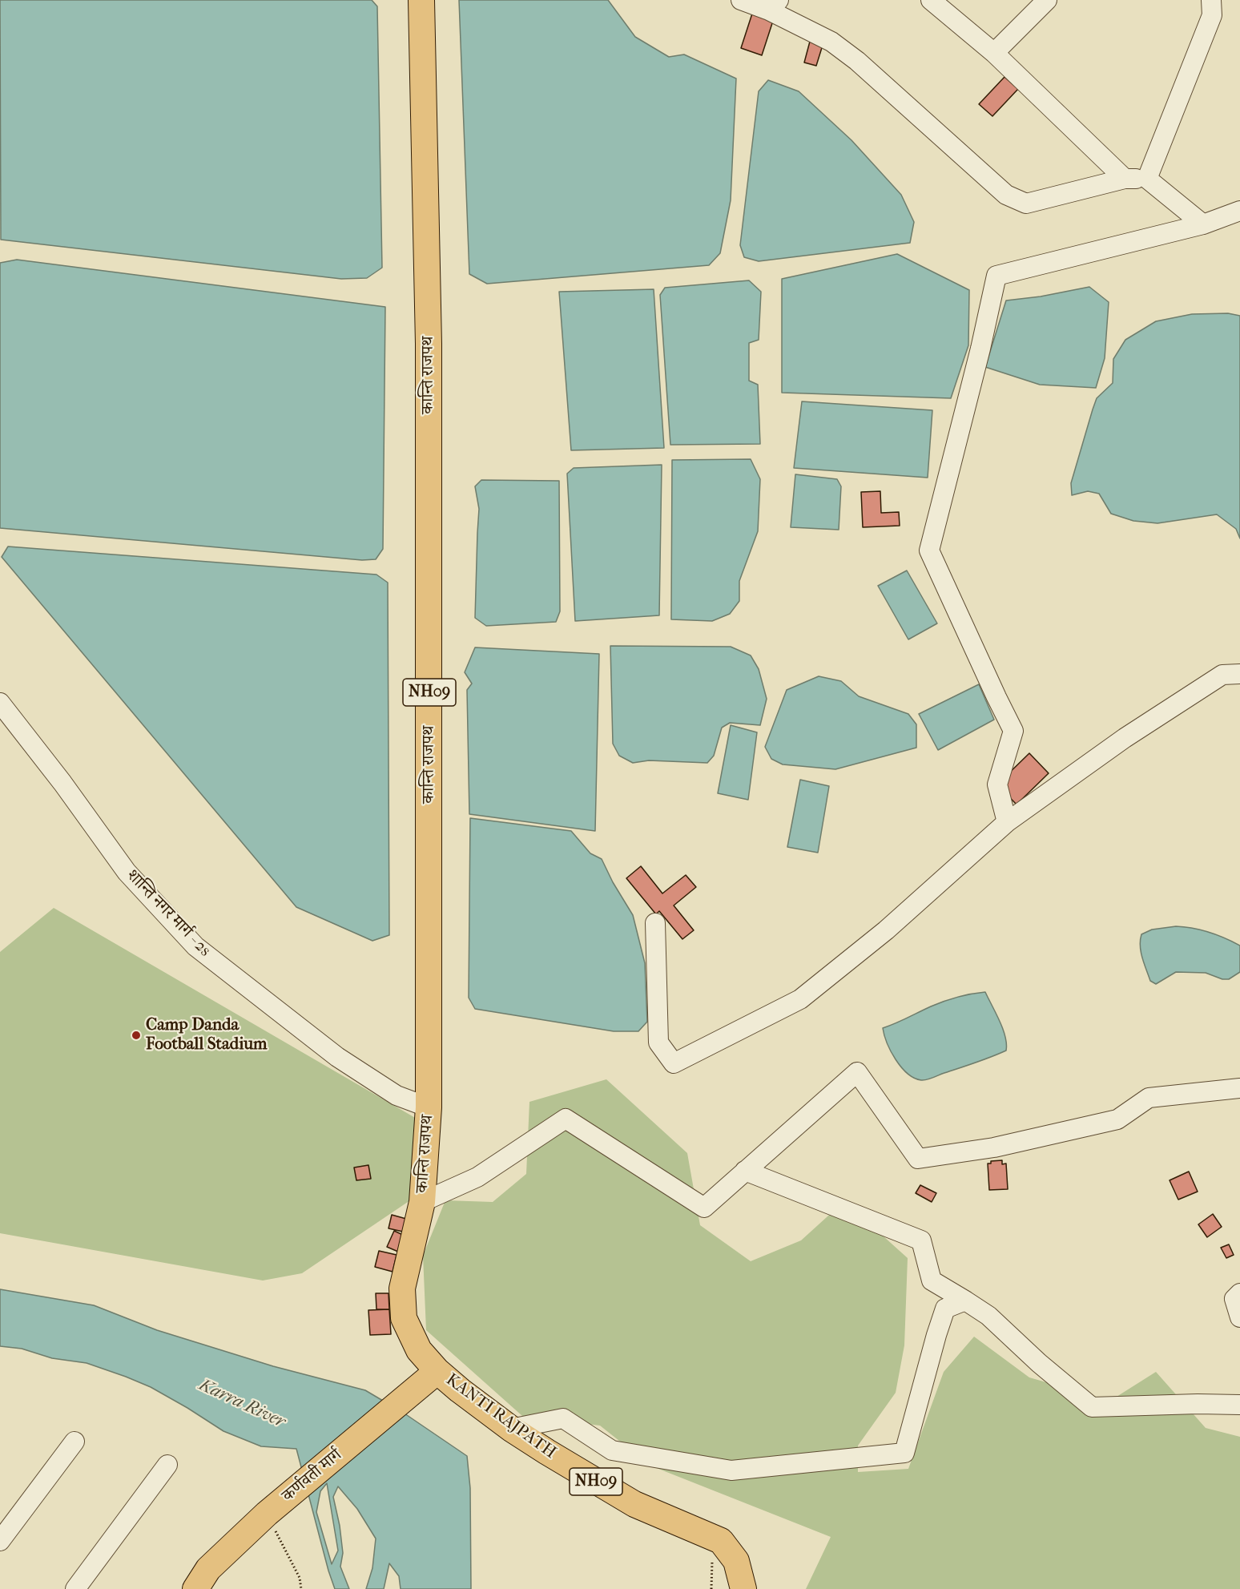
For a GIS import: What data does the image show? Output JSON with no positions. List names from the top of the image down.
{
  "streets": {
    "main road": [
      "कान्ति राजपथ",
      "NH09",
      "KANTI RAJPATH",
      "कर्णवती मार्ग"
    ],
    "street": ["शान्ति नगर मार्ग - 2s"]
  },
  "crossings": [
    ["कान्ति राजपथ", "शान्ति नगर मार्ग - 2s"],
    ["कान्ति राजपथ", "KANTI RAJPATH"],
    ["कान्ति राजपथ", "कर्णवती मार्ग"],
    ["KANTI RAJPATH", "कर्णवती मार्ग"]
  ],
  "water": ["Karra River"],
  "places": ["Camp Danda Football Stadium"]
}
